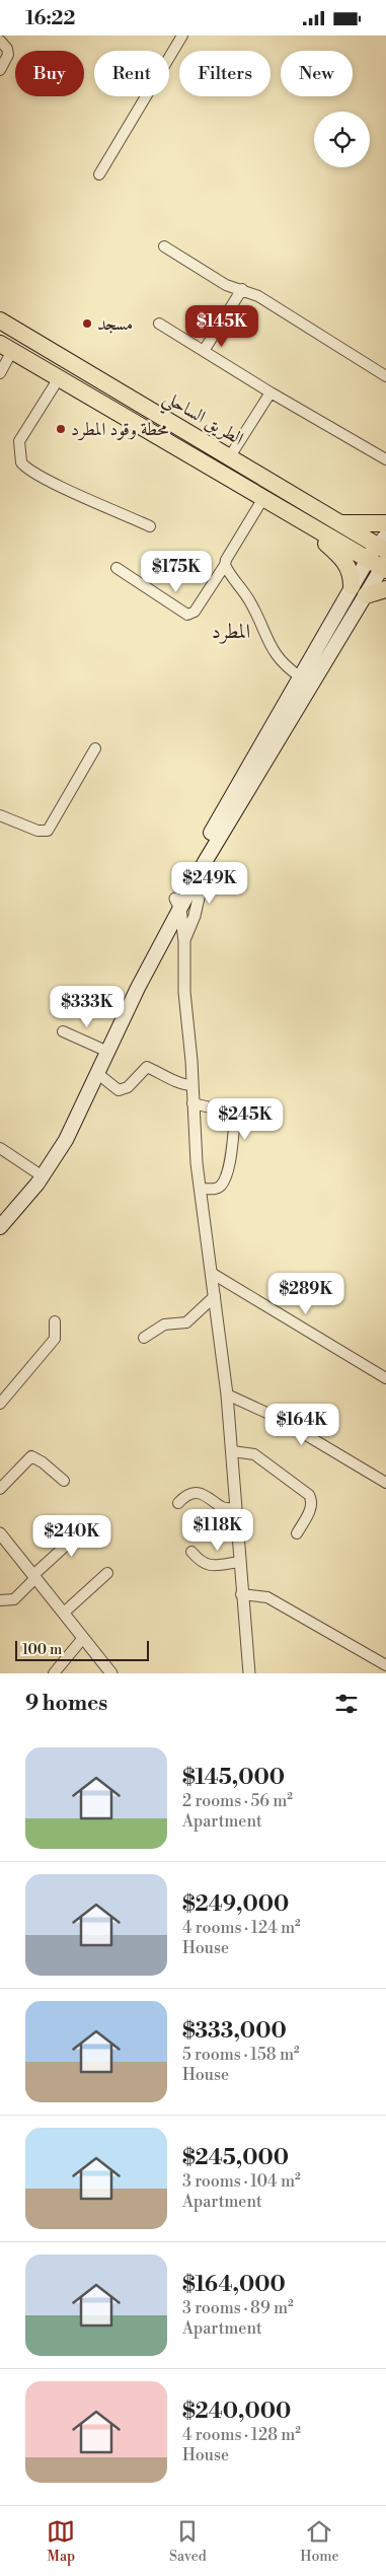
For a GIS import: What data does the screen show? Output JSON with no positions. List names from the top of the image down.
{
  "streets": {
    "highway": ["الطريق الساحلي"]
  },
  "districts": ["المطرد"],
  "places": ["مسجد", "محطة وقود المطرد"],
  "scale_bar": "100 m",
  "page": {
    "status": "16:22",
    "chip": [
      "Buy",
      "Rent",
      "Filters",
      "New"
    ],
    "price": [
      "$145K",
      "$175K",
      "$249K",
      "$333K",
      "$245K",
      "$289K",
      "$164K",
      "$118K",
      "$240K"
    ],
    "scale": "100 m",
    "heading": "9 homes",
    "list": [
      {
        "name": "$145,000",
        "note": "2 rooms · 56 m² · Apartment"
      },
      {
        "name": "$249,000",
        "note": "4 rooms · 124 m² · House"
      },
      {
        "name": "$333,000",
        "note": "5 rooms · 158 m² · House"
      },
      {
        "name": "$245,000",
        "note": "3 rooms · 104 m² · Apartment"
      },
      {
        "name": "$164,000",
        "note": "3 rooms · 89 m² · Apartment"
      },
      {
        "name": "$240,000",
        "note": "4 rooms · 128 m² · House"
      }
    ],
    "tabs": ["Map", "Saved", "Home"]
  }
}
